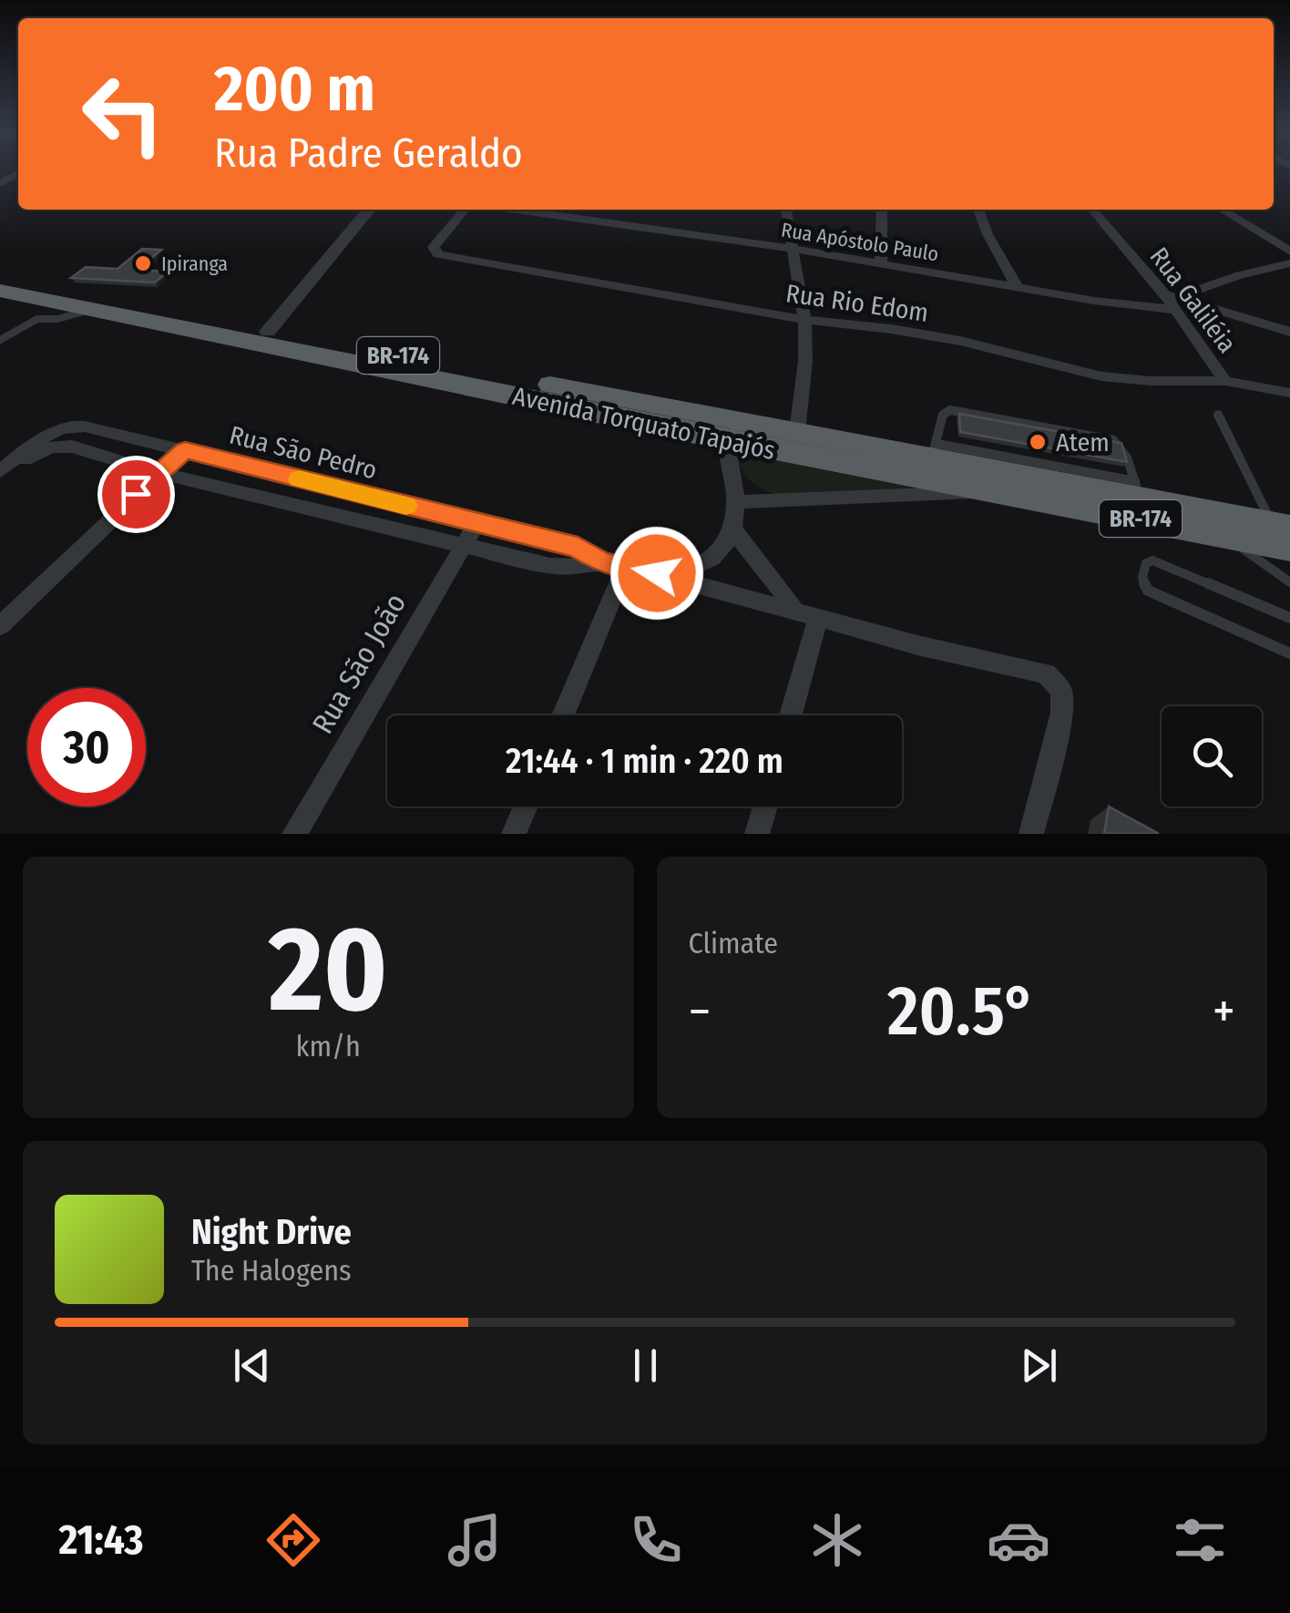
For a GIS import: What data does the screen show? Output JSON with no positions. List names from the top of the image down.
{
  "streets": {
    "highway": ["BR-174", "Avenida Torquato Tapajós"],
    "street": [
      "Rua Apóstolo Paulo",
      "Rua Galiléia",
      "Rua Rio Edom",
      "Rua São Pedro",
      "Rua São João"
    ]
  },
  "crossings": [
    ["Rua Apóstolo Paulo", "Rua Galiléia"],
    ["Rua Galiléia", "Rua Rio Edom"],
    ["Rua São Pedro", "Rua São João"]
  ],
  "places": ["Ipiranga", "Atem"],
  "page": {
    "turn": ["200 m", "Rua Padre Geraldo"],
    "limit": "30",
    "trip": "21:44 · 1 min · 220 m",
    "tile": [
      ["20", "km/h"],
      "Climate"
    ],
    "heat": ["−", "20.5°", "+"],
    "song": ["Night Drive", "The Halogens"],
    "tabs": "21:43"
  }
}
